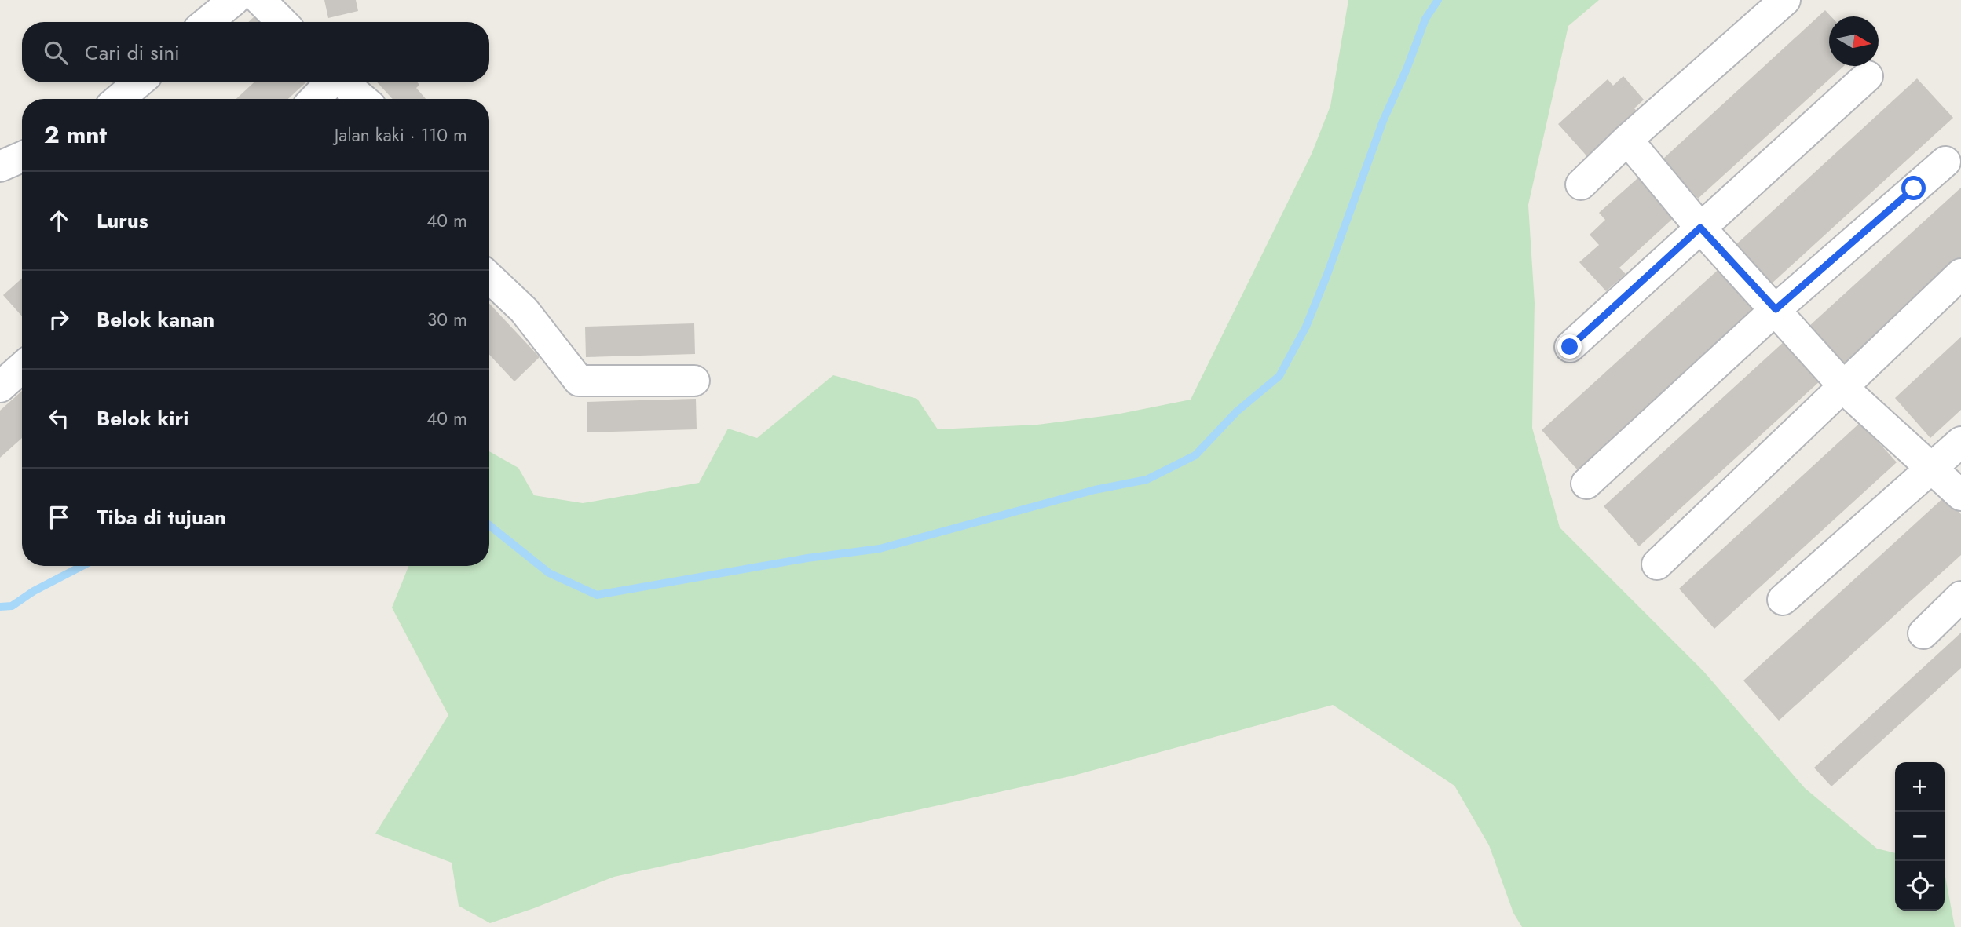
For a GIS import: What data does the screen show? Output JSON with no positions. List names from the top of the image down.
{
  "north": "right",
  "page": {
    "search": "Cari di sini",
    "heading": ["2 mnt", "Jalan kaki · 110 m"],
    "list": [
      ["Lurus", "40 m"],
      ["Belok kanan", "30 m"],
      ["Belok kiri", "40 m"],
      "Tiba di tujuan"
    ],
    "map_buttons": ["+", "−"]
  }
}
